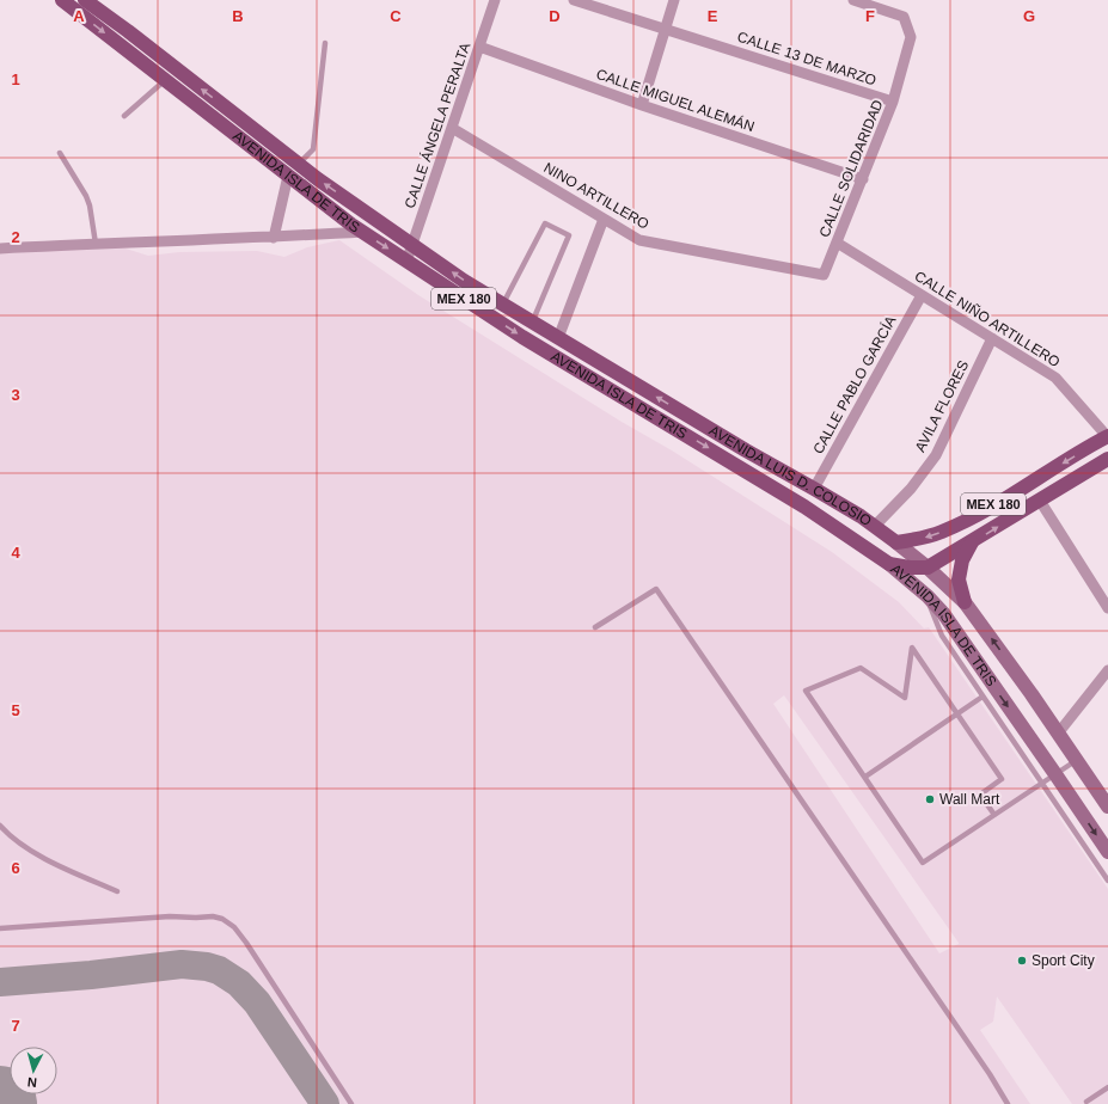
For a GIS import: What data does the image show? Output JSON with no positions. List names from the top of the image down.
{
  "streets": {
    "main road": ["AVENIDA ISLA DE TRIS", "MEX 180", "AVENIDA LUIS D. COLOSIO"],
    "street": [
      "CALLE 13 DE MARZO",
      "CALLE MIGUEL ALEMÁN",
      "CALLE ÁNGELA PERALTA",
      "CALLE SOLIDARIDAD",
      "NINO ARTILLERO",
      "CALLE NIÑO ARTILLERO",
      "CALLE PABLO GARCÍA",
      "AVILA FLORES"
    ]
  },
  "crossings": [
    ["CALLE 13 DE MARZO", "CALLE SOLIDARIDAD"],
    ["CALLE MIGUEL ALEMÁN", "CALLE ÁNGELA PERALTA"],
    ["CALLE MIGUEL ALEMÁN", "CALLE SOLIDARIDAD"],
    ["CALLE ÁNGELA PERALTA", "AVENIDA ISLA DE TRIS"],
    ["CALLE ÁNGELA PERALTA", "NINO ARTILLERO"],
    ["CALLE ÁNGELA PERALTA", "AVENIDA LUIS D. COLOSIO"],
    ["CALLE SOLIDARIDAD", "NINO ARTILLERO"],
    ["CALLE SOLIDARIDAD", "CALLE NIÑO ARTILLERO"],
    ["AVENIDA ISLA DE TRIS", "MEX 180"],
    ["AVENIDA ISLA DE TRIS", "AVENIDA LUIS D. COLOSIO"],
    ["MEX 180", "CALLE NIÑO ARTILLERO"],
    ["MEX 180", "AVENIDA LUIS D. COLOSIO"],
    ["CALLE NIÑO ARTILLERO", "CALLE PABLO GARCÍA"],
    ["CALLE NIÑO ARTILLERO", "AVILA FLORES"],
    ["CALLE PABLO GARCÍA", "AVENIDA LUIS D. COLOSIO"],
    ["AVILA FLORES", "AVENIDA LUIS D. COLOSIO"]
  ],
  "one_way": ["AVENIDA LUIS D. COLOSIO"],
  "places": ["Wall Mart", "Sport City"],
  "north": "bottom",
  "grid": {
    "columns": [
      "A",
      "B",
      "C",
      "D",
      "E",
      "F",
      "G"
    ],
    "rows": [
      "1",
      "2",
      "3",
      "4",
      "5",
      "6",
      "7"
    ]
  }
}
